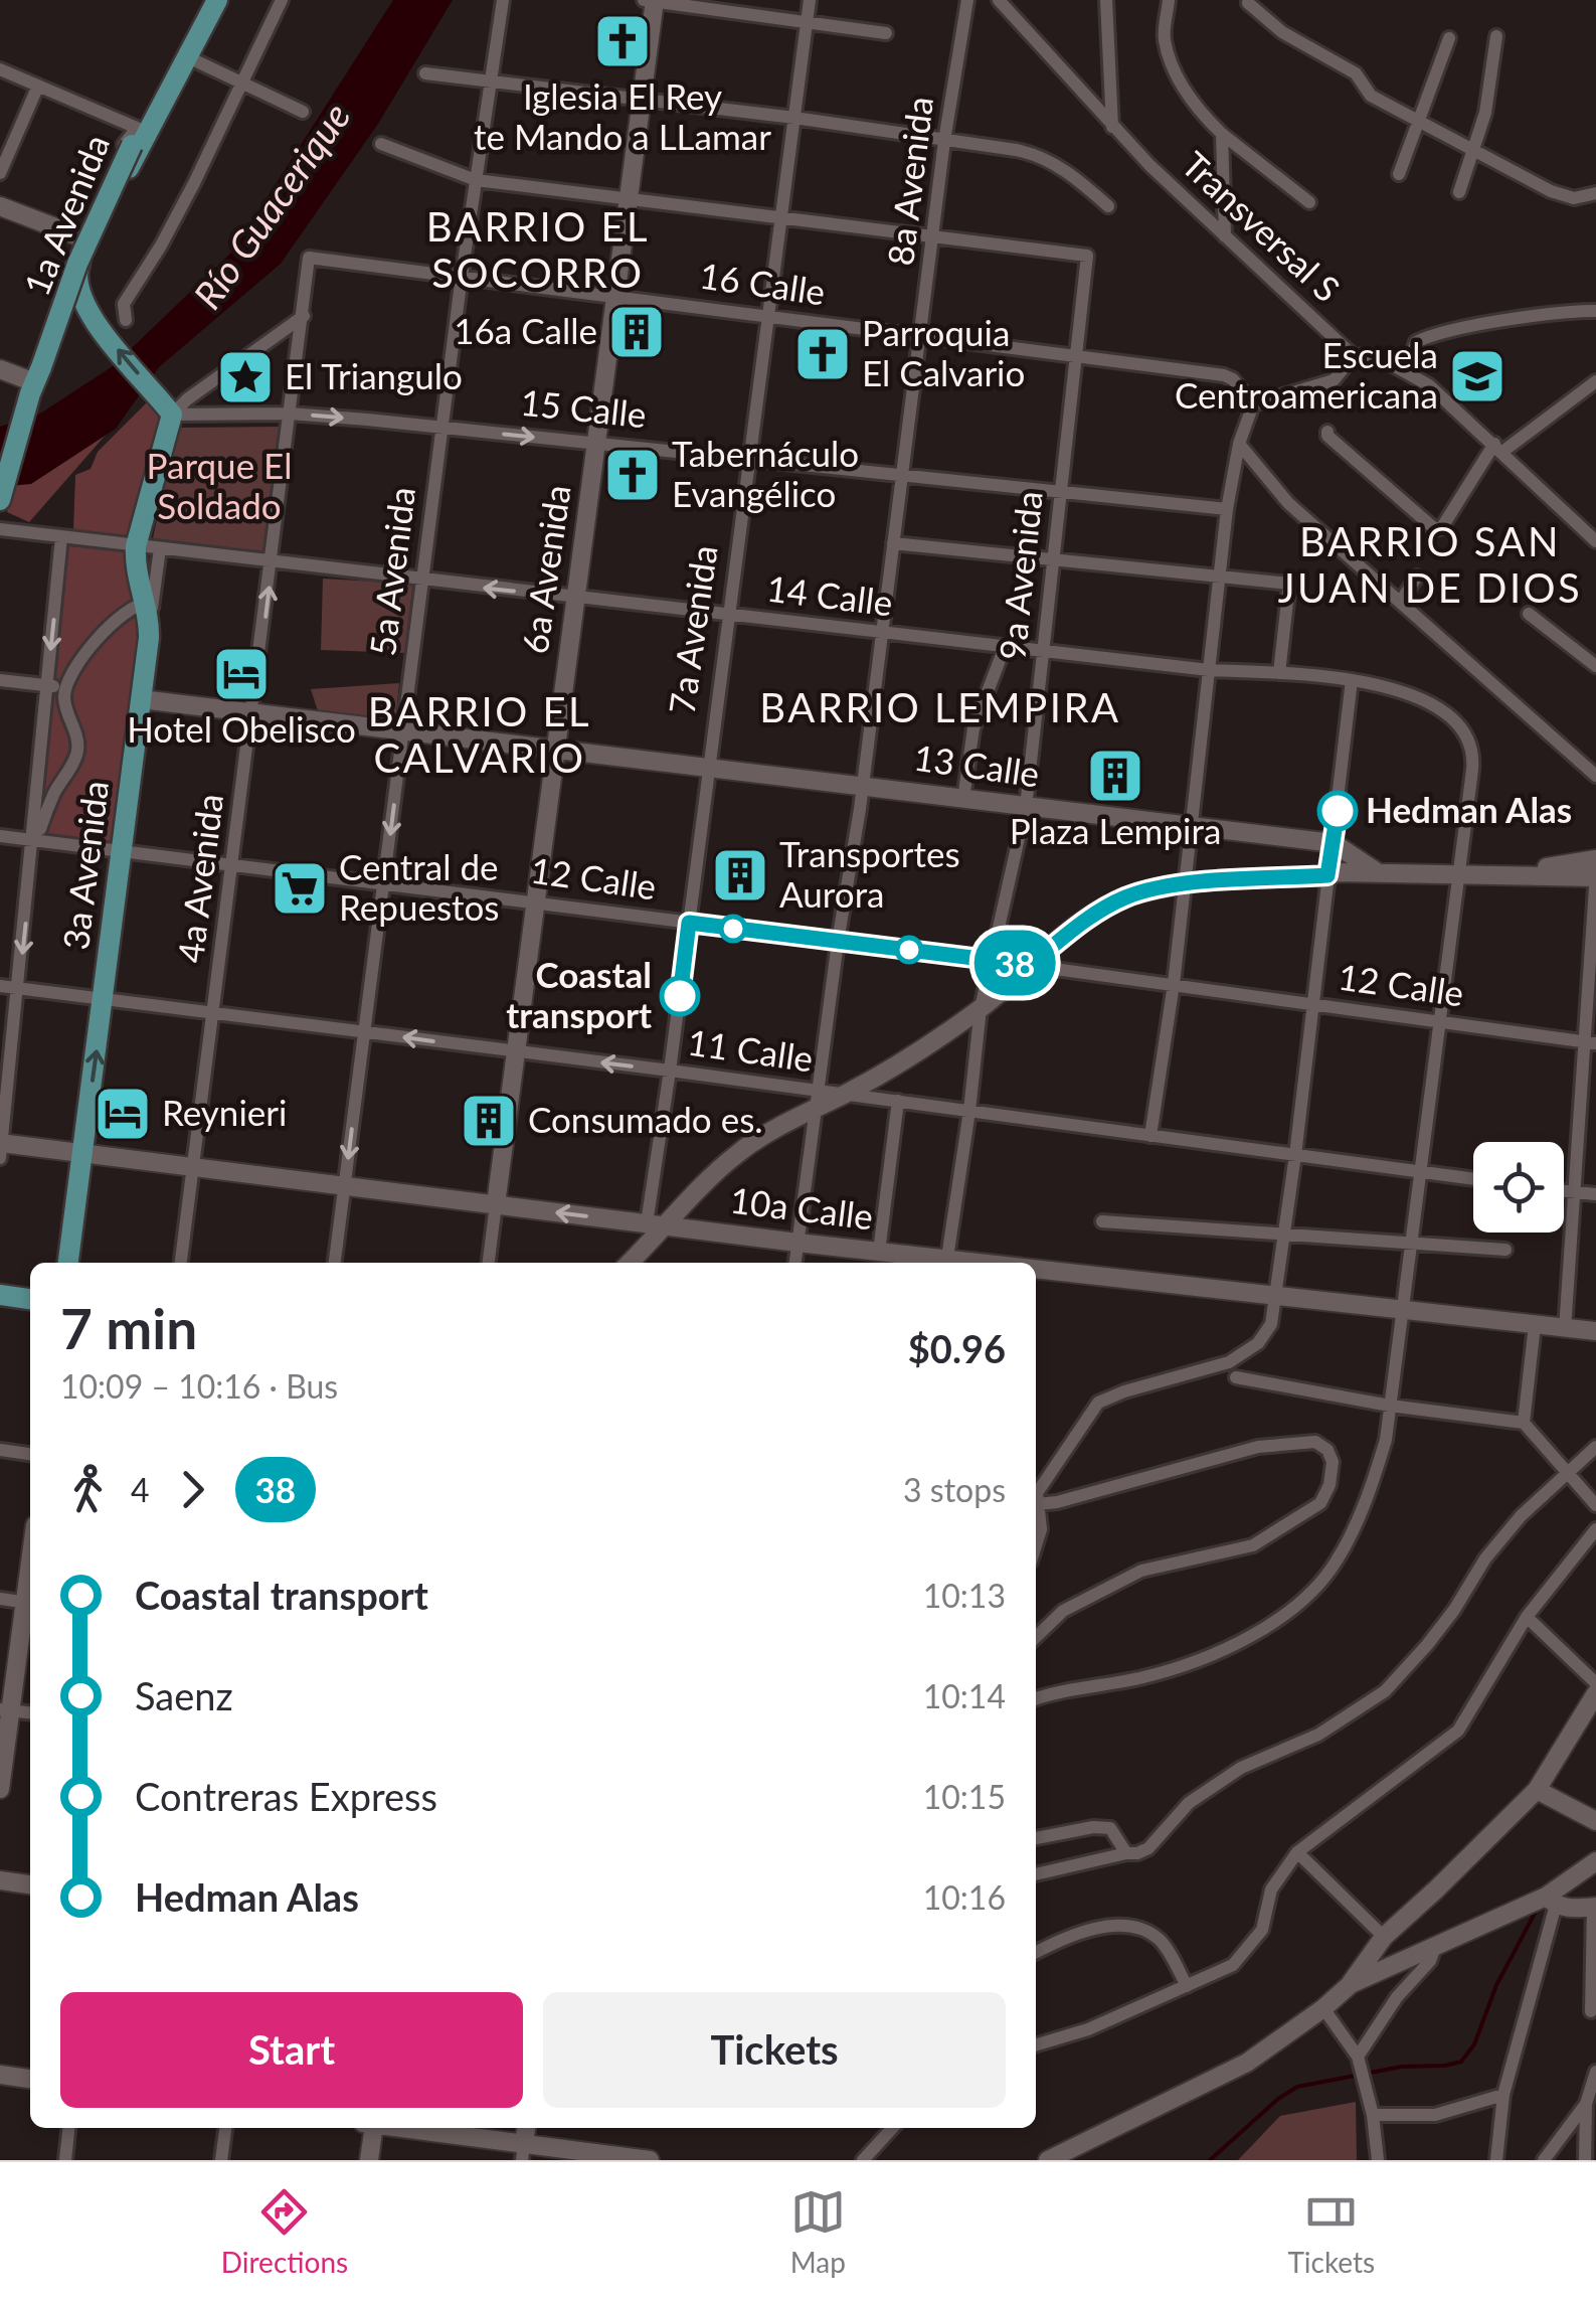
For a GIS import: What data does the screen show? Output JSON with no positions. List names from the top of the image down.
{
  "streets": {
    "main road": ["1a Avenida", "3a Avenida"],
    "street": [
      "8a Avenida",
      "Transversal S",
      "16 Calle",
      "15 Calle",
      "6a Avenida",
      "5a Avenida",
      "9a Avenida",
      "14 Calle",
      "7a Avenida",
      "13 Calle",
      "4a Avenida",
      "12 Calle",
      "11 Calle",
      "10a Calle"
    ]
  },
  "crossings": [
    ["8a Avenida", "16 Calle"],
    ["8a Avenida", "15 Calle"],
    ["8a Avenida", "9a Avenida"],
    ["8a Avenida", "14 Calle"],
    ["8a Avenida", "13 Calle"],
    ["8a Avenida", "12 Calle"],
    ["8a Avenida", "11 Calle"],
    ["8a Avenida", "10a Calle"],
    ["16 Calle", "6a Avenida"],
    ["16 Calle", "5a Avenida"],
    ["16 Calle", "9a Avenida"],
    ["16 Calle", "7a Avenida"],
    ["16 Calle", "4a Avenida"],
    ["15 Calle", "6a Avenida"],
    ["15 Calle", "5a Avenida"],
    ["15 Calle", "9a Avenida"],
    ["15 Calle", "7a Avenida"],
    ["15 Calle", "3a Avenida"],
    ["15 Calle", "4a Avenida"],
    ["6a Avenida", "14 Calle"],
    ["6a Avenida", "13 Calle"],
    ["6a Avenida", "12 Calle"],
    ["6a Avenida", "11 Calle"],
    ["6a Avenida", "10a Calle"],
    ["5a Avenida", "14 Calle"],
    ["5a Avenida", "13 Calle"],
    ["5a Avenida", "12 Calle"],
    ["5a Avenida", "11 Calle"],
    ["5a Avenida", "10a Calle"],
    ["9a Avenida", "14 Calle"],
    ["9a Avenida", "13 Calle"],
    ["9a Avenida", "12 Calle"],
    ["9a Avenida", "11 Calle"],
    ["9a Avenida", "10a Calle"],
    ["14 Calle", "7a Avenida"],
    ["14 Calle", "3a Avenida"],
    ["14 Calle", "4a Avenida"],
    ["7a Avenida", "13 Calle"],
    ["7a Avenida", "12 Calle"],
    ["7a Avenida", "11 Calle"],
    ["7a Avenida", "10a Calle"],
    ["13 Calle", "3a Avenida"],
    ["13 Calle", "4a Avenida"],
    ["3a Avenida", "12 Calle"],
    ["3a Avenida", "11 Calle"],
    ["3a Avenida", "10a Calle"],
    ["4a Avenida", "12 Calle"],
    ["4a Avenida", "11 Calle"],
    ["4a Avenida", "10a Calle"]
  ],
  "districts": [
    "BARRIO EL SOCORRO",
    "BARRIO SAN JUAN DE DIOS",
    "BARRIO LEMPIRA",
    "BARRIO EL CALVARIO"
  ],
  "water": ["Río Guacerique"],
  "parks": ["Parque El Soldado"],
  "places": {
    "church": ["Iglesia El Rey te Mando a LLamar", "Parroquia El Calvario", "Tabernáculo Evangélico"],
    "building": [
      "16a Calle",
      "Plaza Lempira",
      "Transportes Aurora",
      "Consumado es."
    ],
    "school or university": ["Escuela Centroamericana"],
    "place": ["El Triangulo"],
    "hotel": ["Hotel Obelisco", "Reynieri"],
    "other": ["Hedman Alas", "Coastal transport"],
    "supermarket": ["Central de Repuestos"]
  },
  "lines": ["bus line 38"],
  "page": {
    "on_map": "38",
    "heading": ["7 min", "10:09 – 10:16 · Bus", "$0.96"],
    "legs": ["4", "38", "3 stops"],
    "list": [
      {
        "name": "Coastal transport",
        "value": "10:13"
      },
      {
        "name": "Saenz",
        "value": "10:14"
      },
      {
        "name": "Contreras Express",
        "value": "10:15"
      },
      {
        "name": "Hedman Alas",
        "value": "10:16"
      }
    ],
    "buttons": ["Start", "Tickets"],
    "tabs": ["Directions", "Map", "Tickets"]
  }
}
